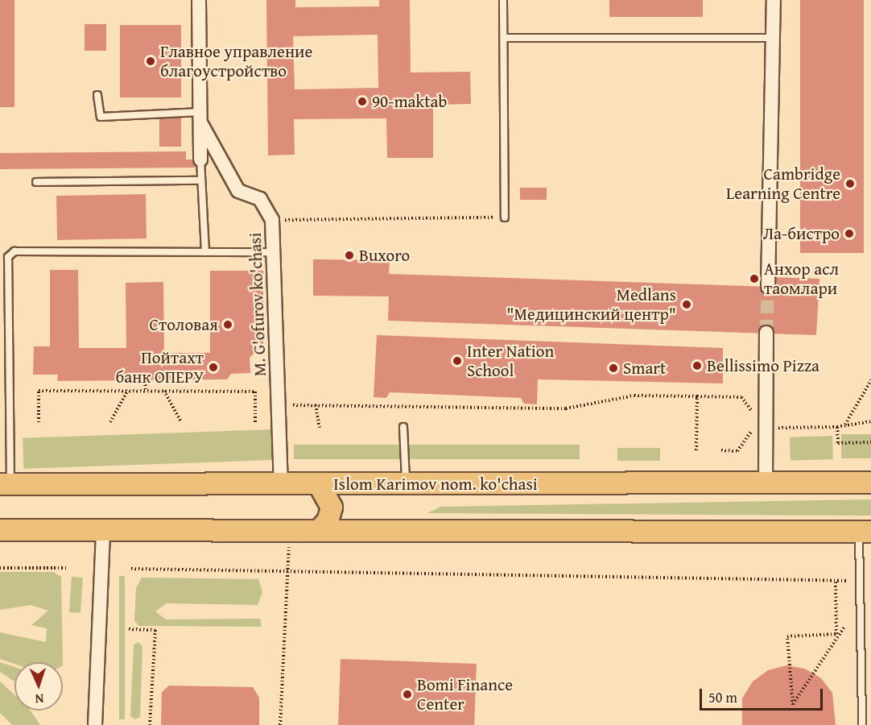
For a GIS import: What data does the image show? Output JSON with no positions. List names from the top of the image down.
{
  "streets": {
    "main road": ["Islom Karimov nom. ko'chasi"],
    "street": ["M. G'ofurov ko'chasi"]
  },
  "crossings": [
    ["M. G'ofurov ko'chasi", "Islom Karimov nom. ko'chasi"]
  ],
  "places": [
    "Главное управление благоустройство",
    "90-maktab",
    "Cambridge Learning Centre",
    "Ла-бистро",
    "Buxoro",
    "Анхор асл таомлари",
    "Medlans \"Медицинский центр\"",
    "Столовая",
    "Inter Nation School",
    "Bellissimo Pizza",
    "Пойтахт банк ОПЕРУ",
    "Smart",
    "Bomi Finance Center"
  ],
  "scale_bar": "50 m",
  "north": "bottom"
}
